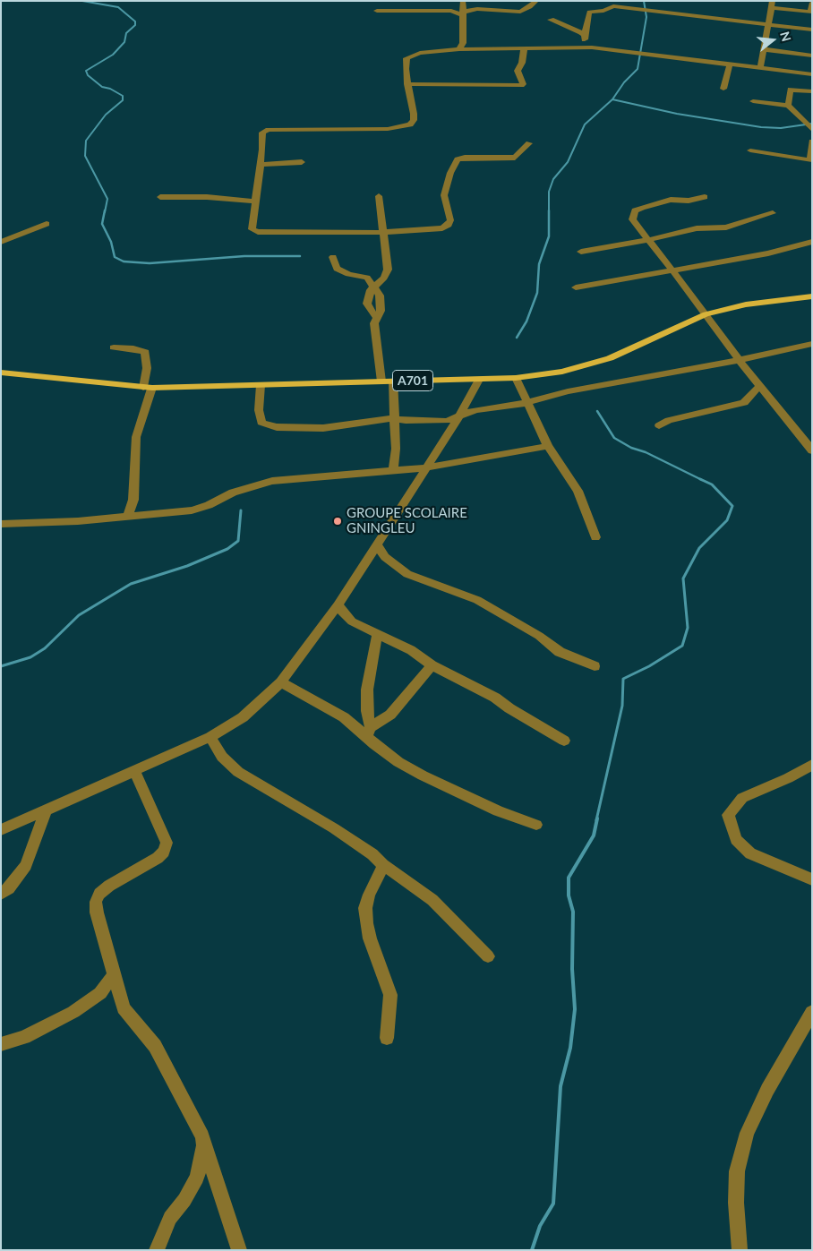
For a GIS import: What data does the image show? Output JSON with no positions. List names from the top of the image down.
{
  "streets": {
    "main road": ["A701"]
  },
  "places": ["GROUPE SCOLAIRE GNINGLEU"],
  "north": "right"
}
